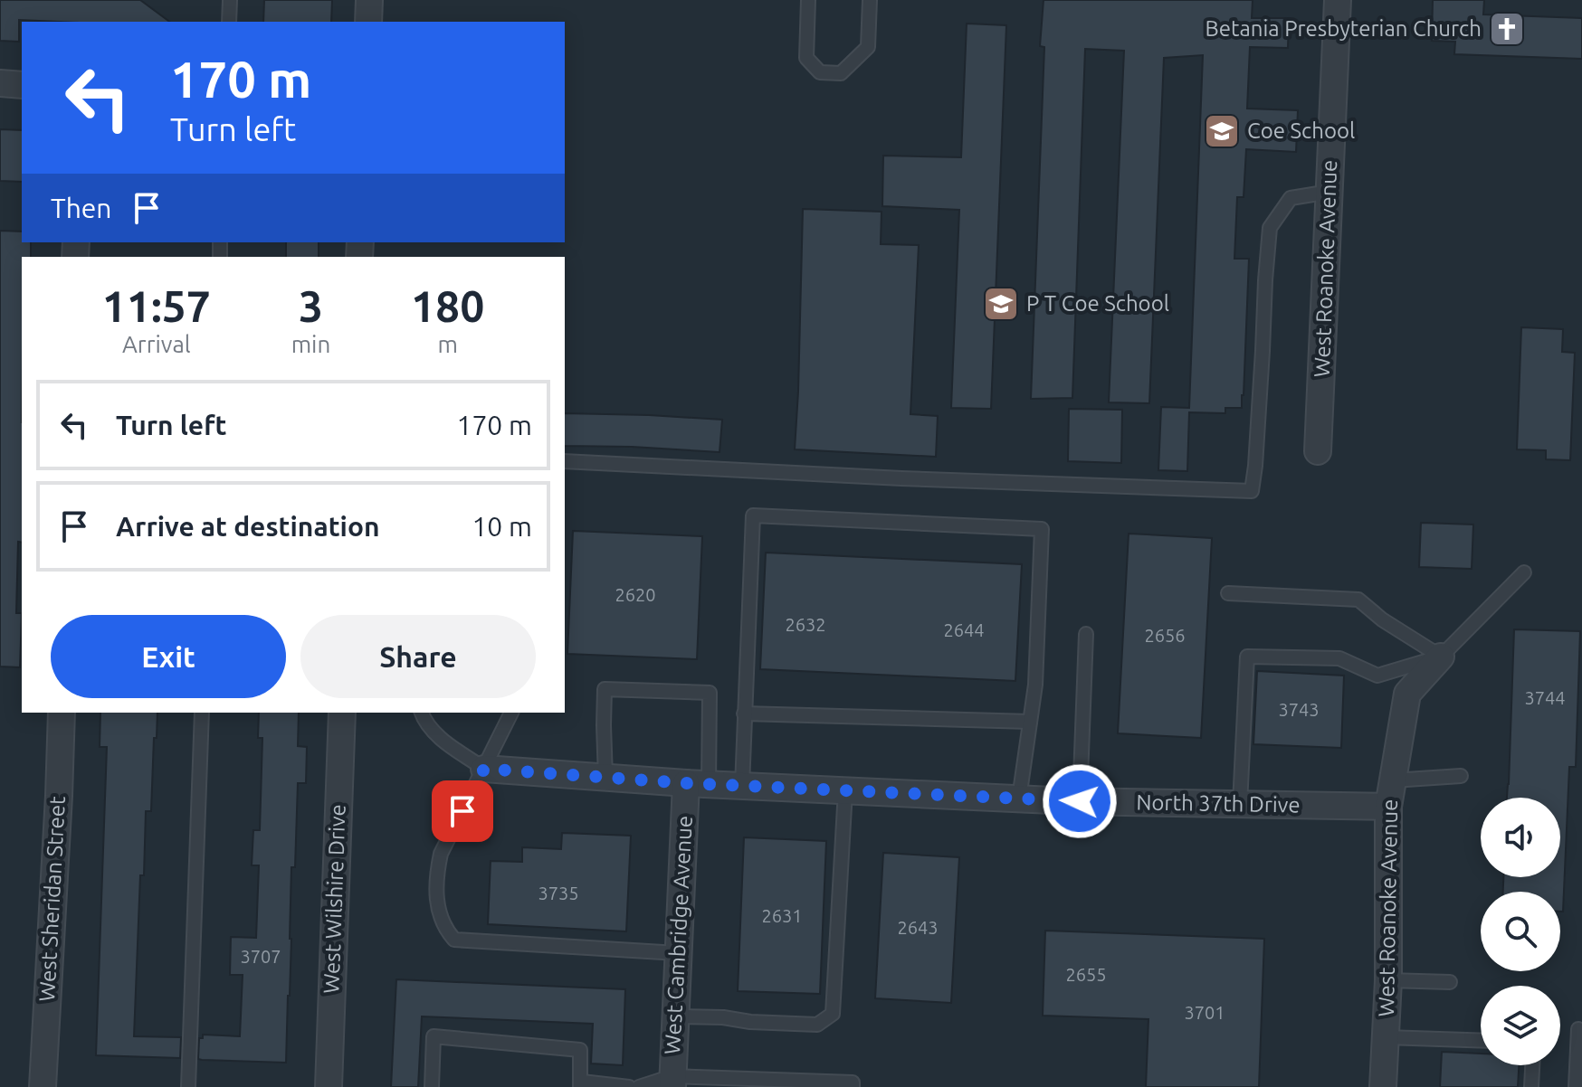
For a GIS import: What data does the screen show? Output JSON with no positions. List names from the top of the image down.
{
  "streets": {
    "street": [
      "West Roanoke Avenue",
      "North 37th Drive",
      "West Sheridan Street",
      "West Wilshire Drive",
      "West Cambridge Avenue"
    ]
  },
  "crossings": [
    ["West Roanoke Avenue", "North 37th Drive"],
    ["North 37th Drive", "West Cambridge Avenue"]
  ],
  "places": {
    "church": ["Betania Presbyterian Church"],
    "school or university": ["Coe School", "P T Coe School"]
  },
  "house_numbers": [
    "2620",
    "2632",
    "2644",
    "2656",
    "3744",
    "3743",
    "3735",
    "2631",
    "2643",
    "3707",
    "2655",
    "3701"
  ],
  "page": {
    "turn": ["170 m", "Turn left"],
    "then": "Then",
    "eta": [
      "11:57",
      "Arrival",
      "3",
      "min",
      "180",
      "m"
    ],
    "list": [
      {
        "name": "Turn left",
        "value": "170 m"
      },
      {
        "name": "Arrive at destination",
        "value": "10 m"
      }
    ],
    "buttons": ["Exit", "Share"]
  }
}
